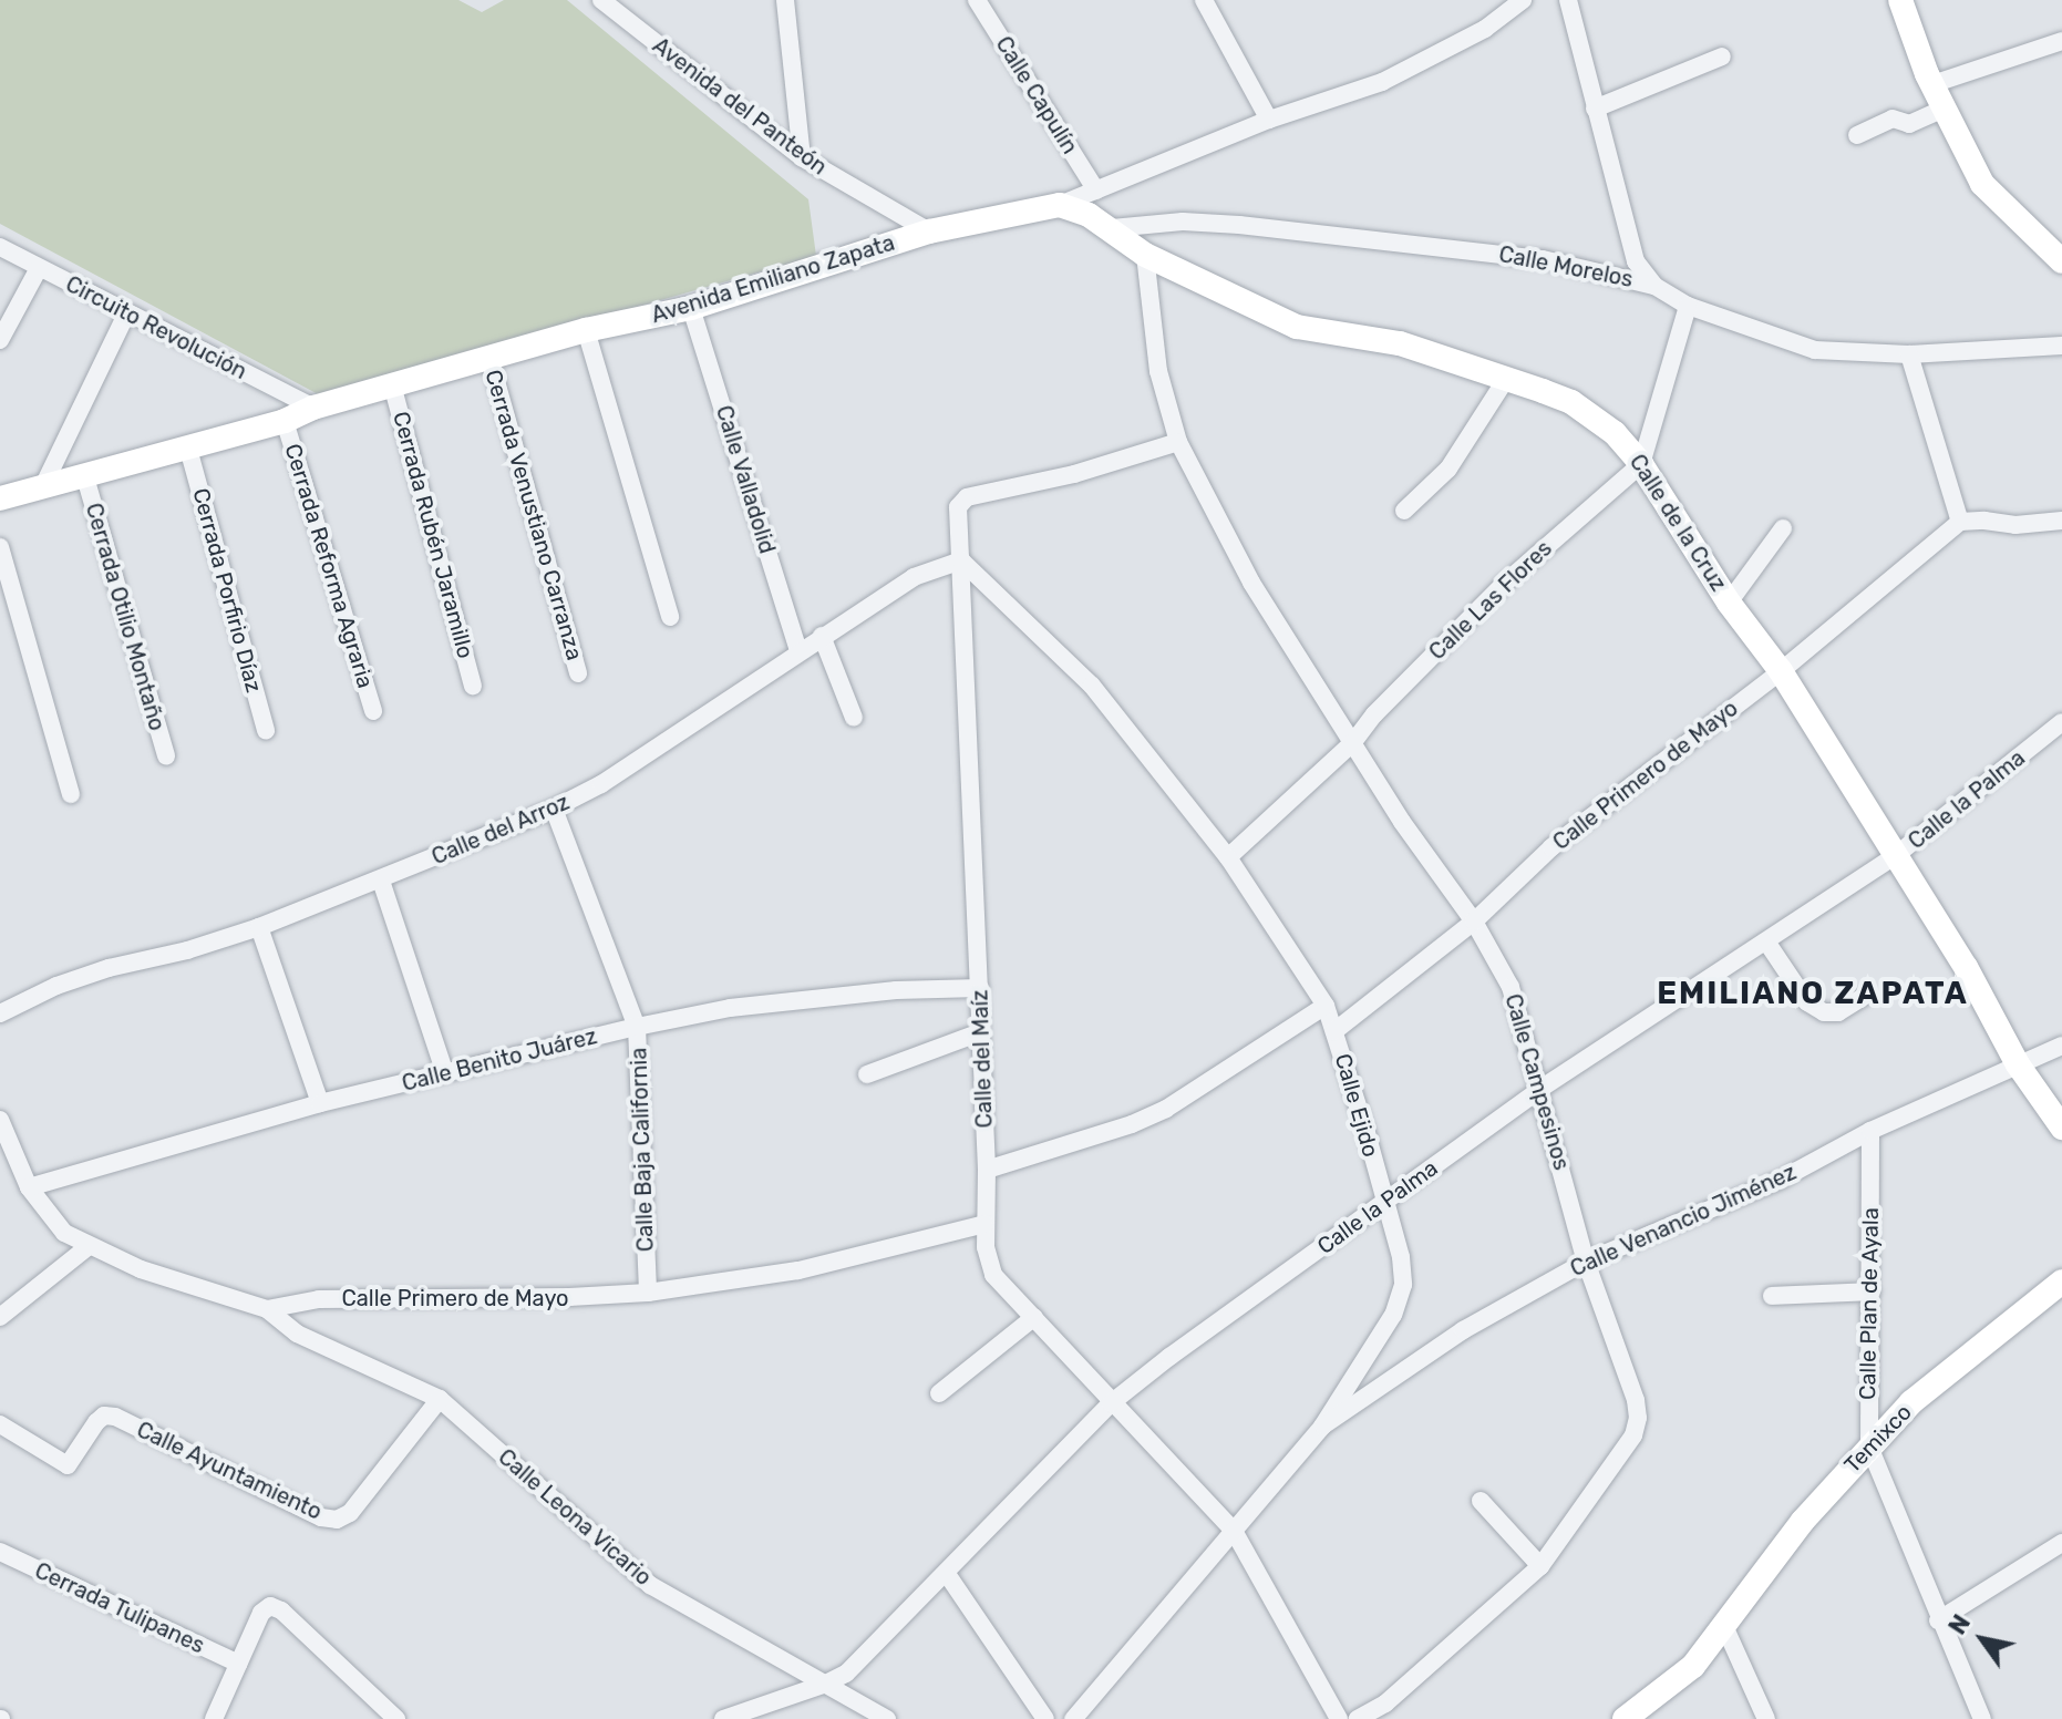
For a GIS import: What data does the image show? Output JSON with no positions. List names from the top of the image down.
{
  "streets": {
    "main road": ["Avenida Emiliano Zapata", "Calle de la Cruz", "Temixco"],
    "street": [
      "Calle Capulín",
      "Avenida del Panteón",
      "Calle Morelos",
      "Circuito Revolución",
      "Calle Valladolid",
      "Cerrada Venustiano Carranza",
      "Cerrada Rubén Jaramillo",
      "Cerrada Reforma Agraria",
      "Cerrada Porfirio Díaz",
      "Calle Las Flores",
      "Cerrada Otilio Montaño",
      "Calle Primero de Mayo",
      "Calle la Palma",
      "Calle del Arroz",
      "Calle del Maíz",
      "Calle Benito Juárez",
      "Calle Campesinos",
      "Calle Ejido",
      "Calle Baja California",
      "Calle Venancio Jiménez",
      "Calle Plan de Ayala",
      "Calle Ayuntamiento",
      "Calle Leona Vicario",
      "Cerrada Tulipanes"
    ]
  },
  "crossings": [
    ["Calle Capulín", "Avenida Emiliano Zapata"],
    ["Avenida del Panteón", "Avenida Emiliano Zapata"],
    ["Calle Morelos", "Calle de la Cruz"],
    ["Avenida Emiliano Zapata", "Circuito Revolución"],
    ["Avenida Emiliano Zapata", "Calle Valladolid"],
    ["Avenida Emiliano Zapata", "Cerrada Venustiano Carranza"],
    ["Avenida Emiliano Zapata", "Calle de la Cruz"],
    ["Avenida Emiliano Zapata", "Cerrada Rubén Jaramillo"],
    ["Avenida Emiliano Zapata", "Cerrada Reforma Agraria"],
    ["Avenida Emiliano Zapata", "Cerrada Porfirio Díaz"],
    ["Avenida Emiliano Zapata", "Cerrada Otilio Montaño"],
    ["Calle Valladolid", "Calle del Arroz"],
    ["Calle de la Cruz", "Calle Las Flores"],
    ["Calle de la Cruz", "Calle Primero de Mayo"],
    ["Calle de la Cruz", "Calle la Palma"],
    ["Calle de la Cruz", "Calle Campesinos"],
    ["Calle de la Cruz", "Calle Venancio Jiménez"],
    ["Calle Las Flores", "Calle Campesinos"],
    ["Calle Las Flores", "Calle Ejido"],
    ["Calle Primero de Mayo", "Calle del Maíz"],
    ["Calle Primero de Mayo", "Calle Benito Juárez"],
    ["Calle Primero de Mayo", "Calle Campesinos"],
    ["Calle Primero de Mayo", "Calle Ejido"],
    ["Calle Primero de Mayo", "Calle Baja California"],
    ["Calle Primero de Mayo", "Calle Leona Vicario"],
    ["Calle la Palma", "Calle del Maíz"],
    ["Calle la Palma", "Calle Campesinos"],
    ["Calle la Palma", "Calle Ejido"],
    ["Calle la Palma", "Calle Leona Vicario"],
    ["Calle del Arroz", "Calle del Maíz"],
    ["Calle del Arroz", "Calle Ejido"],
    ["Calle del Arroz", "Calle Baja California"],
    ["Calle del Maíz", "Calle Benito Juárez"],
    ["Calle del Maíz", "Calle Campesinos"],
    ["Calle del Maíz", "Calle Ejido"],
    ["Calle Benito Juárez", "Calle Baja California"],
    ["Calle Campesinos", "Calle Venancio Jiménez"],
    ["Calle Ejido", "Calle Venancio Jiménez"],
    ["Calle Venancio Jiménez", "Calle Plan de Ayala"],
    ["Calle Plan de Ayala", "Temixco"],
    ["Calle Ayuntamiento", "Calle Leona Vicario"]
  ],
  "districts": ["EMILIANO ZAPATA"],
  "north": "top left"
}
